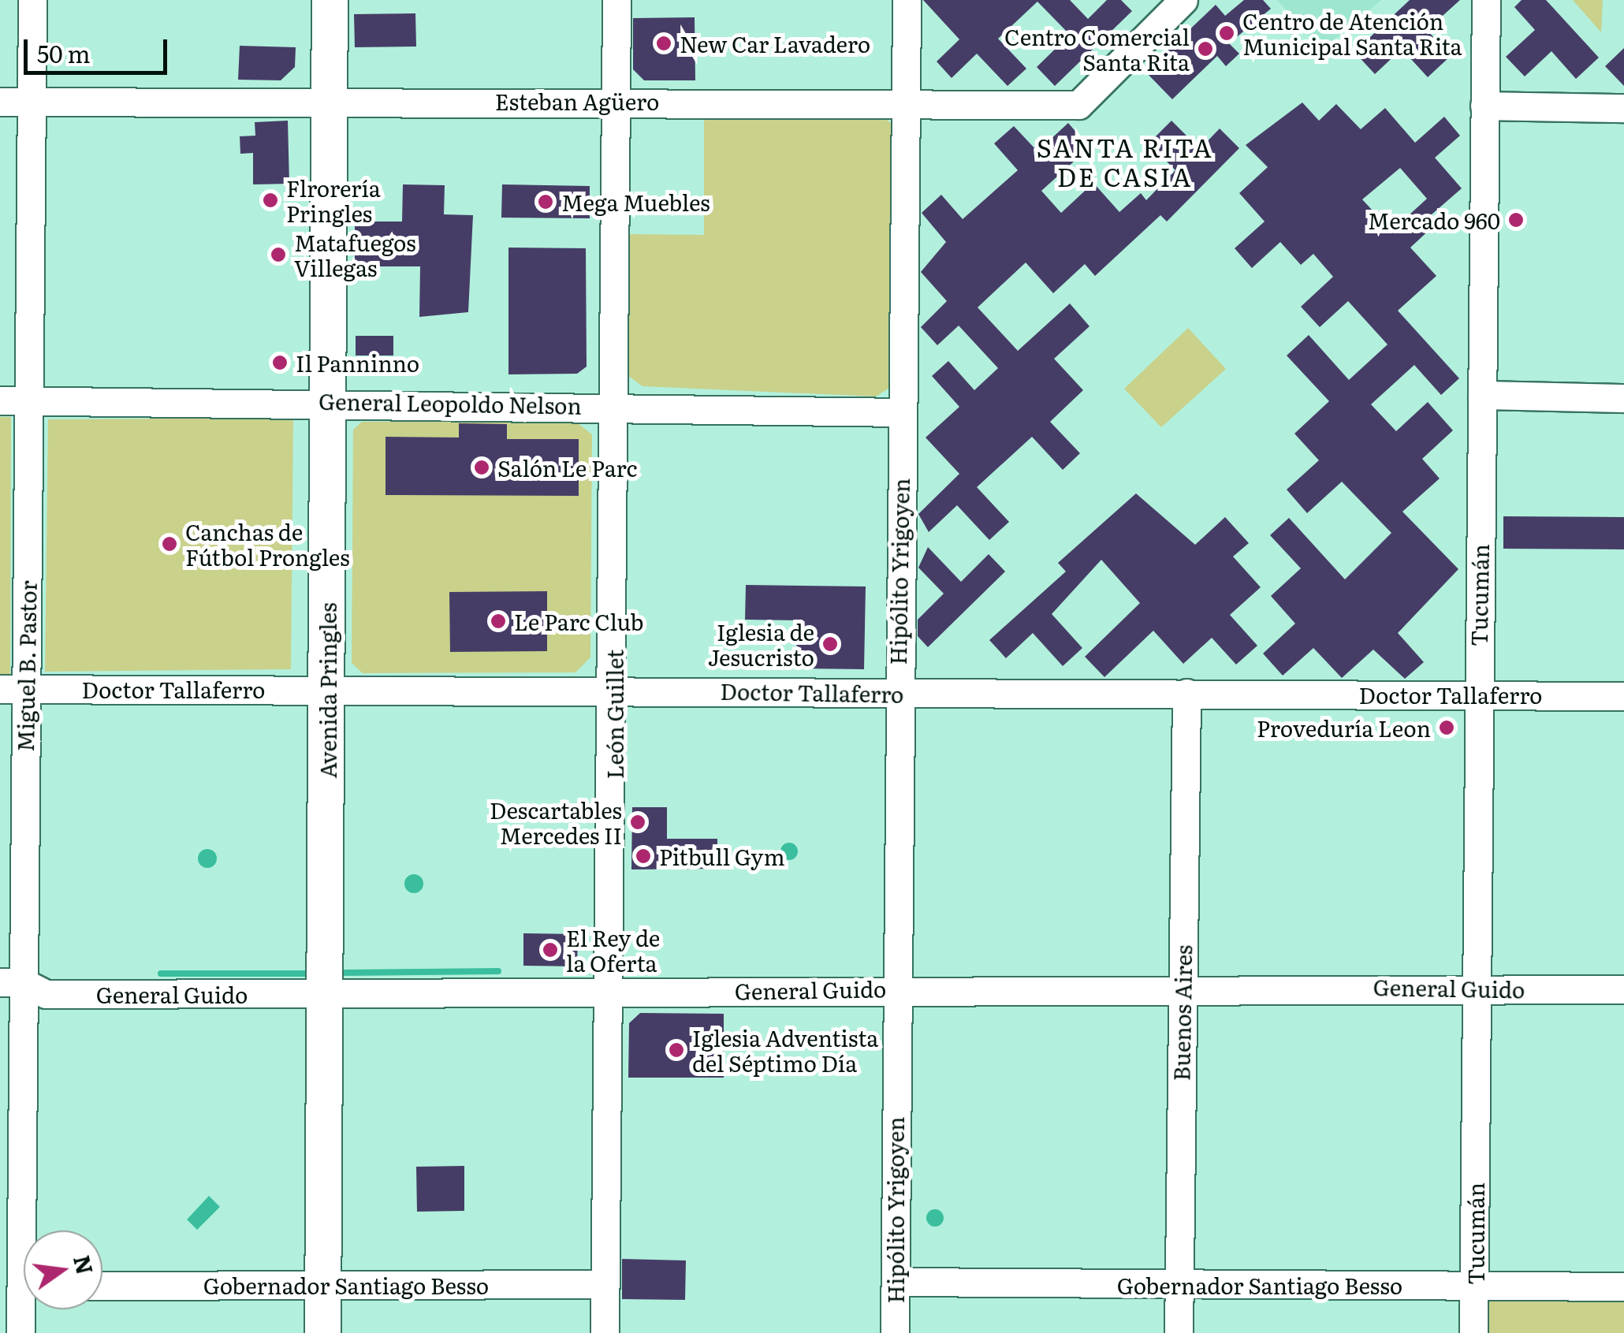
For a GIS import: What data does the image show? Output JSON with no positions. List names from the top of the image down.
{
  "streets": {
    "main road": ["Avenida Pringles"],
    "street": [
      "Esteban Agüero",
      "General Leopoldo Nelson",
      "Hipólito Yrigoyen",
      "Tucumán",
      "Miguel B. Pastor",
      "Doctor Tallaferro",
      "León Guillet",
      "General Guido",
      "Buenos Aires",
      "Gobernador Santiago Besso"
    ]
  },
  "crossings": [
    ["Esteban Agüero", "Hipólito Yrigoyen"],
    ["Esteban Agüero", "Miguel B. Pastor"],
    ["Esteban Agüero", "Avenida Pringles"],
    ["Esteban Agüero", "León Guillet"],
    ["General Leopoldo Nelson", "Hipólito Yrigoyen"],
    ["General Leopoldo Nelson", "Miguel B. Pastor"],
    ["General Leopoldo Nelson", "Avenida Pringles"],
    ["General Leopoldo Nelson", "León Guillet"],
    ["Hipólito Yrigoyen", "Doctor Tallaferro"],
    ["Hipólito Yrigoyen", "General Guido"],
    ["Hipólito Yrigoyen", "Gobernador Santiago Besso"],
    ["Tucumán", "Doctor Tallaferro"],
    ["Tucumán", "General Guido"],
    ["Tucumán", "Gobernador Santiago Besso"],
    ["Miguel B. Pastor", "Doctor Tallaferro"],
    ["Miguel B. Pastor", "General Guido"],
    ["Doctor Tallaferro", "Avenida Pringles"],
    ["Doctor Tallaferro", "León Guillet"],
    ["Doctor Tallaferro", "Buenos Aires"],
    ["Avenida Pringles", "General Guido"],
    ["Avenida Pringles", "Gobernador Santiago Besso"],
    ["León Guillet", "General Guido"],
    ["León Guillet", "Gobernador Santiago Besso"],
    ["General Guido", "Buenos Aires"],
    ["Buenos Aires", "Gobernador Santiago Besso"]
  ],
  "districts": ["SANTA RITA DE CASIA"],
  "places": [
    "Centro de Atención Municipal Santa Rita",
    "New Car Lavadero",
    "Centro Comercial Santa Rita",
    "Flrorería Pringles",
    "Mega Muebles",
    "Mercado 960",
    "Matafuegos Villegas",
    "Il Panninno",
    "Salón Le Parc",
    "Canchas de Fútbol Prongles",
    "Le Parc Club",
    "Iglesia de Jesucristo",
    "Proveduría Leon",
    "Descartables Mercedes II",
    "Pitbull Gym",
    "El Rey de la Oferta",
    "Iglesia Adventista del Séptimo Día"
  ],
  "scale_bar": "50 m",
  "north": "right"
}
